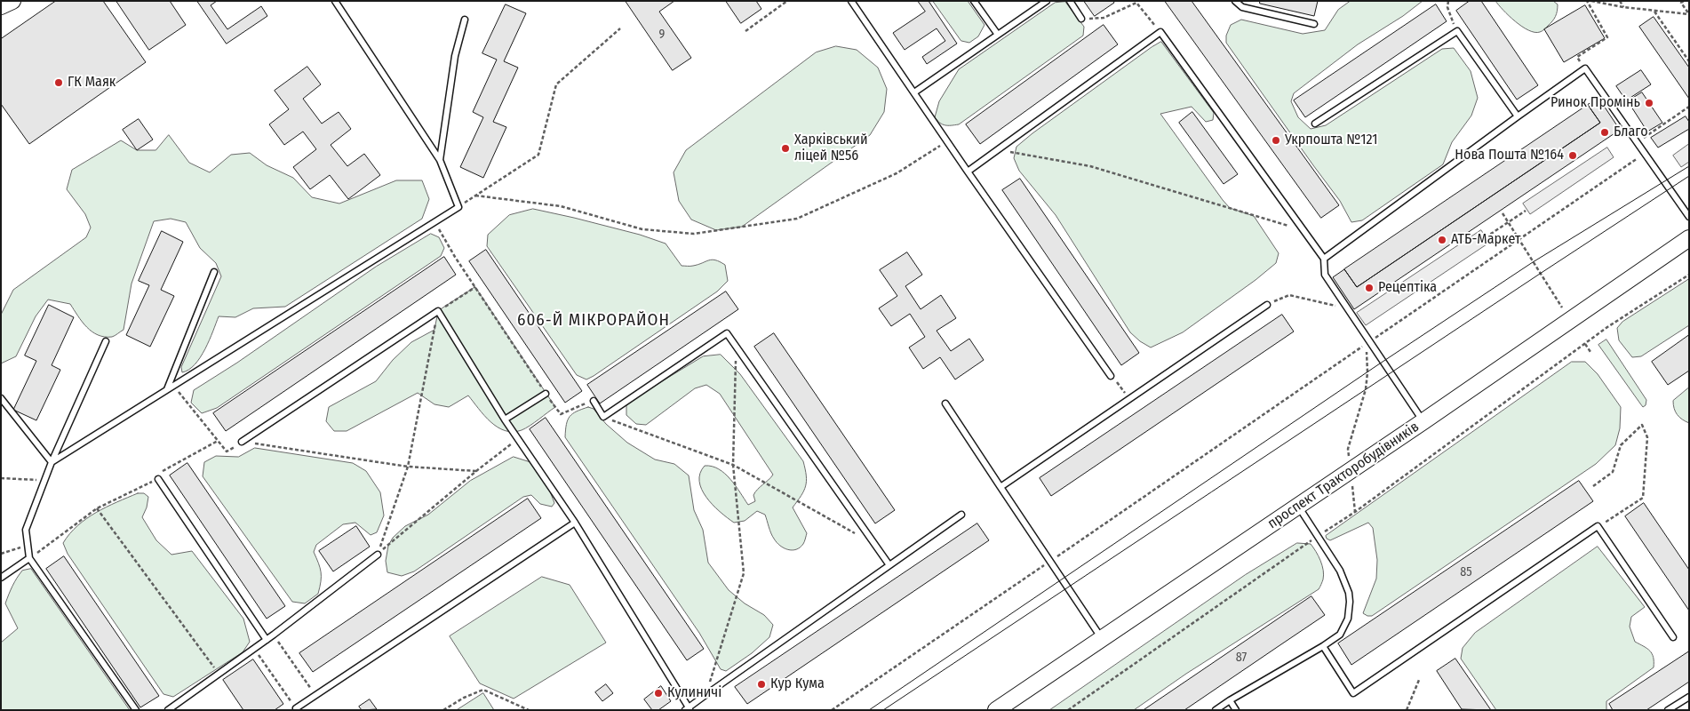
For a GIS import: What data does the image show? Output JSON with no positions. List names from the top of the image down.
{
  "streets": {
    "main road": ["проспект Тракторобудівників"]
  },
  "districts": ["606-Й МІКРОРАЙОН"],
  "places": [
    "ГК Маяк",
    "Ринок Промінь",
    "Благо",
    "Укрпошта №121",
    "Харківський ліцей №56",
    "Нова Пошта №164",
    "АТБ-Маркет",
    "Рецептіка",
    "Кур Кума",
    "Кулиничі"
  ],
  "house_numbers": ["9", "85", "87"]
}
